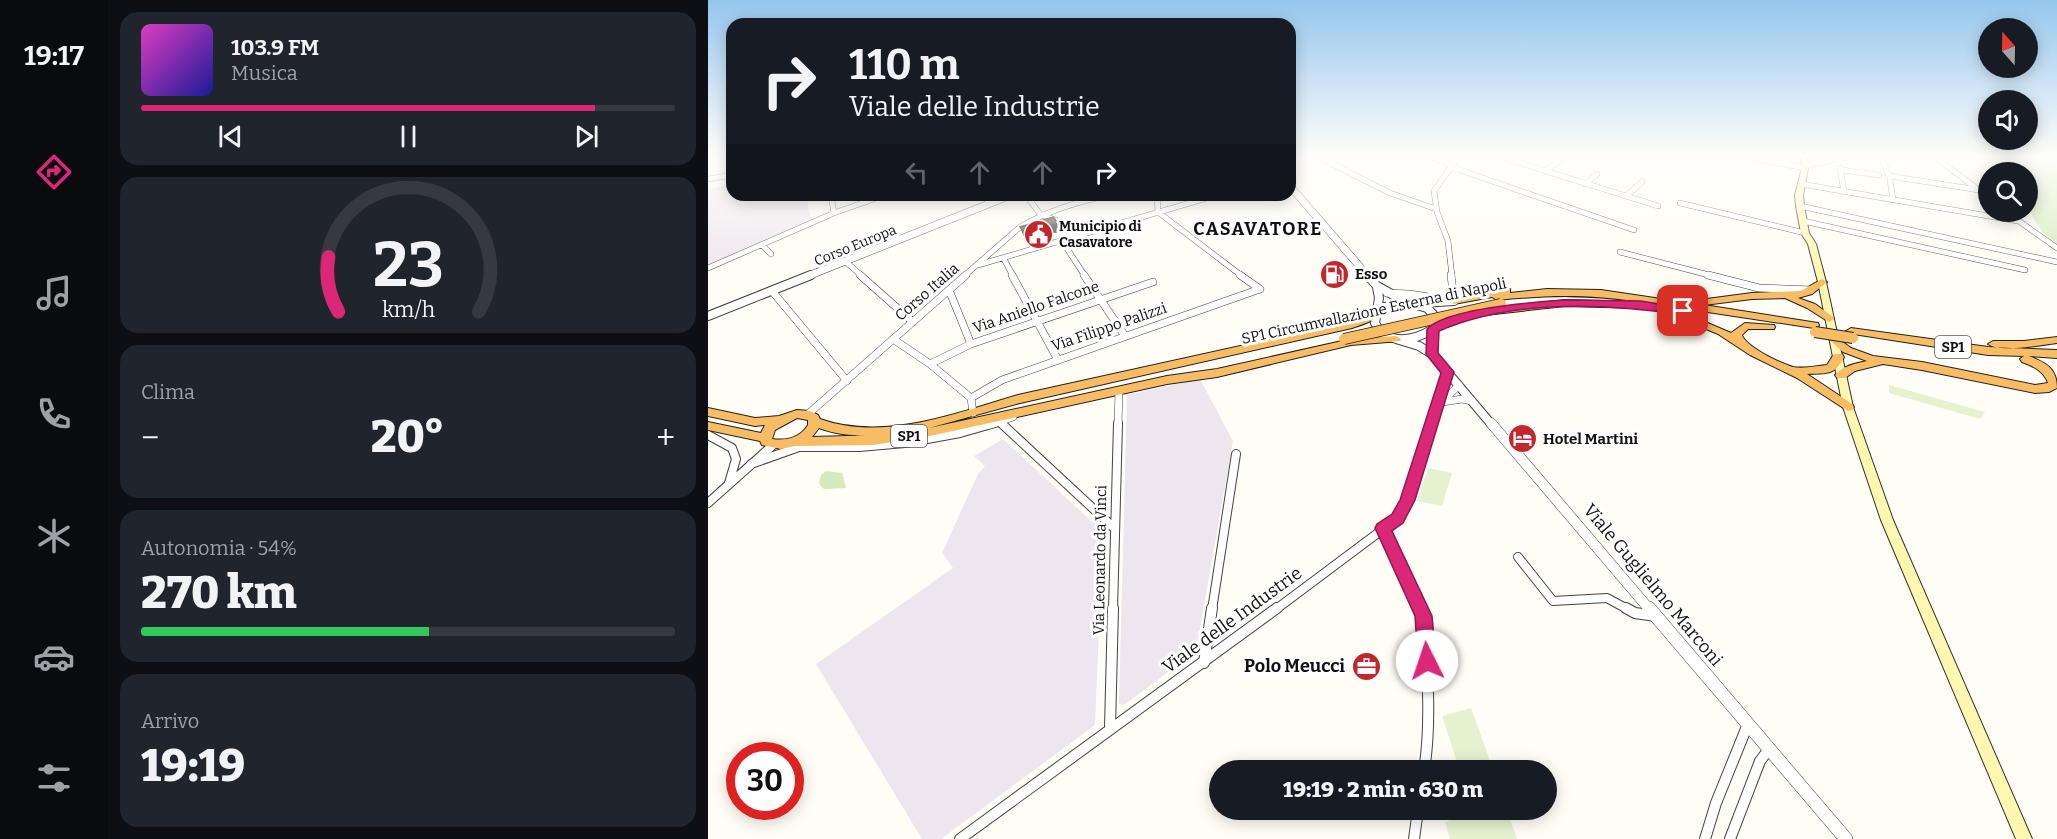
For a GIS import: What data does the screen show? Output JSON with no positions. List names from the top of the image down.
{
  "streets": {
    "highway": ["SP1 Circumvallazione Esterna di Napoli", "SP1"],
    "street": [
      "Corso Europa",
      "Corso Italia",
      "Via Aniello Falcone",
      "Via Filippo Palizzi",
      "Via Leonardo da Vinci",
      "Viale Guglielmo Marconi",
      "Viale delle Industrie"
    ]
  },
  "crossings": [
    ["Corso Italia", "Via Filippo Palizzi"],
    ["SP1 Circumvallazione Esterna di Napoli", "SP1"],
    ["Via Leonardo da Vinci", "Viale delle Industrie"],
    ["Viale Guglielmo Marconi", "Viale delle Industrie"]
  ],
  "districts": ["CASAVATORE"],
  "places": {
    "public building": ["Municipio di Casavatore"],
    "fuel station": ["Esso"],
    "hotel": ["Hotel Martini"],
    "office": ["Polo Meucci"]
  },
  "north": "top",
  "page": {
    "tabs": "19:17",
    "turn": ["110 m", "Viale delle Industrie"],
    "song": ["103.9 FM", "Musica"],
    "tile": [
      "Clima",
      ["Autonomia · 54%", "270 km"],
      ["Arrivo", "19:19"]
    ],
    "heat": ["−", "20°", "+"],
    "limit": "30",
    "trip": "19:19 · 2 min · 630 m",
    "gauge": ["23", "km/h"]
  }
}
